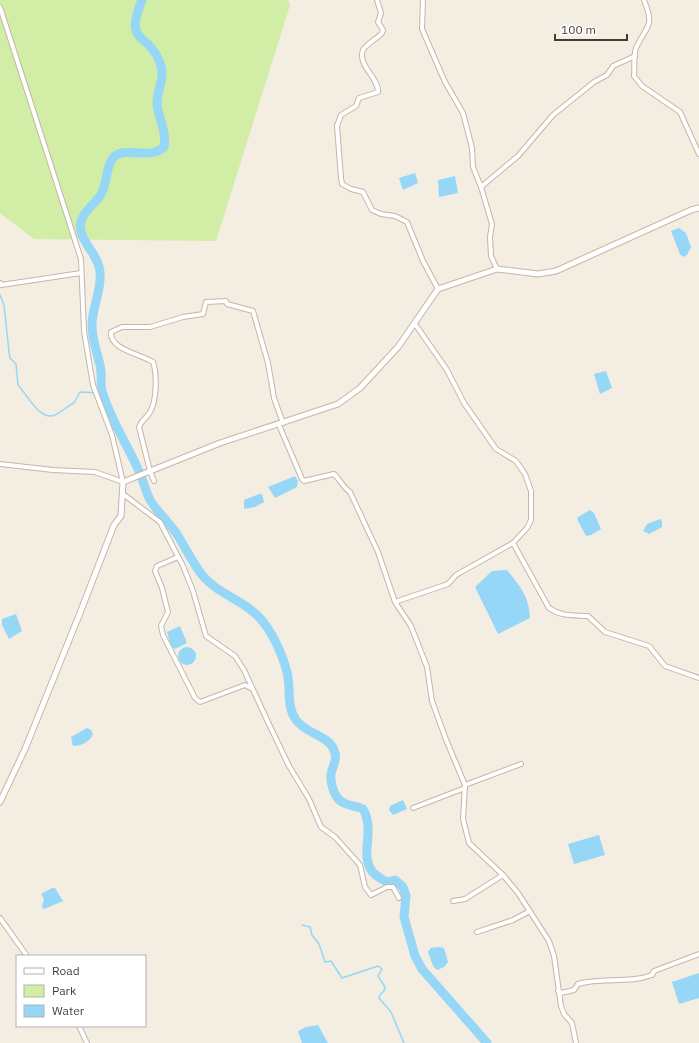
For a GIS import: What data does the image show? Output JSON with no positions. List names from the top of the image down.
{
  "legend": ["Road", "Park", "Water"],
  "scale_bar": "100 m"
}
